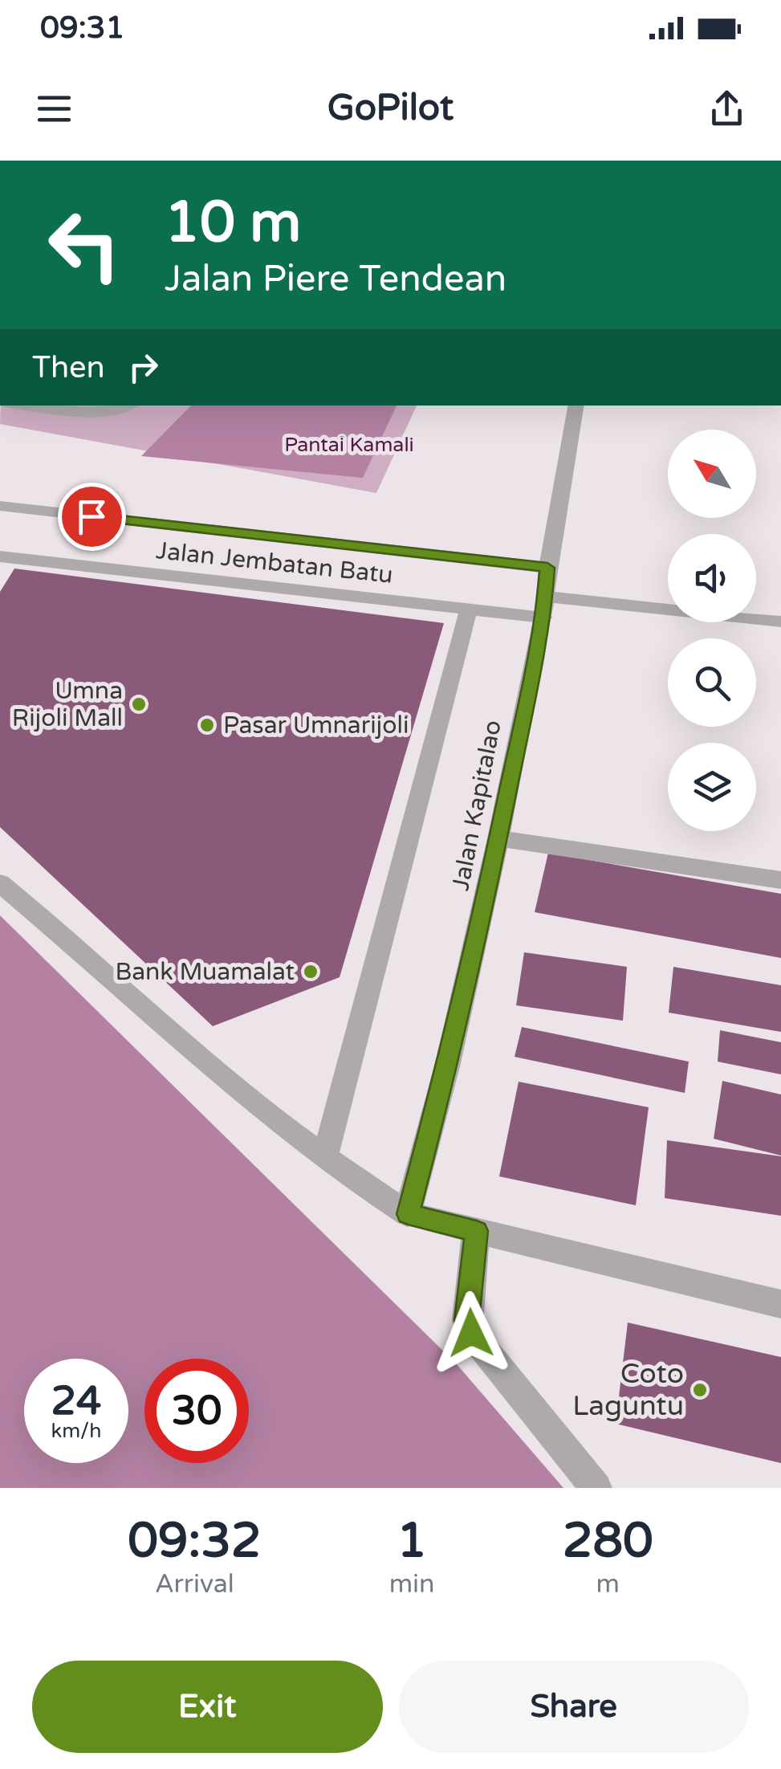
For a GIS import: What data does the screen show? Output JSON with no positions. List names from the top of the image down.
{
  "streets": {
    "street": ["Jalan Jembatan Batu", "Jalan Kapitalao"]
  },
  "crossings": [
    ["Jalan Jembatan Batu", "Jalan Kapitalao"]
  ],
  "parks": ["Pantai Kamali"],
  "places": [
    "Umna Rijoli Mall",
    "Pasar Umnarijoli",
    "Bank Muamalat",
    "Coto Laguntu"
  ],
  "north": "top left",
  "page": {
    "status": "09:31",
    "header": "GoPilot",
    "turn": ["10 m", "Jalan Piere Tendean"],
    "then": "Then",
    "speed": "24 km/h",
    "limit": "30",
    "eta": [
      "09:32",
      "Arrival",
      "1",
      "min",
      "280",
      "m"
    ],
    "buttons": ["Exit", "Share"]
  }
}
